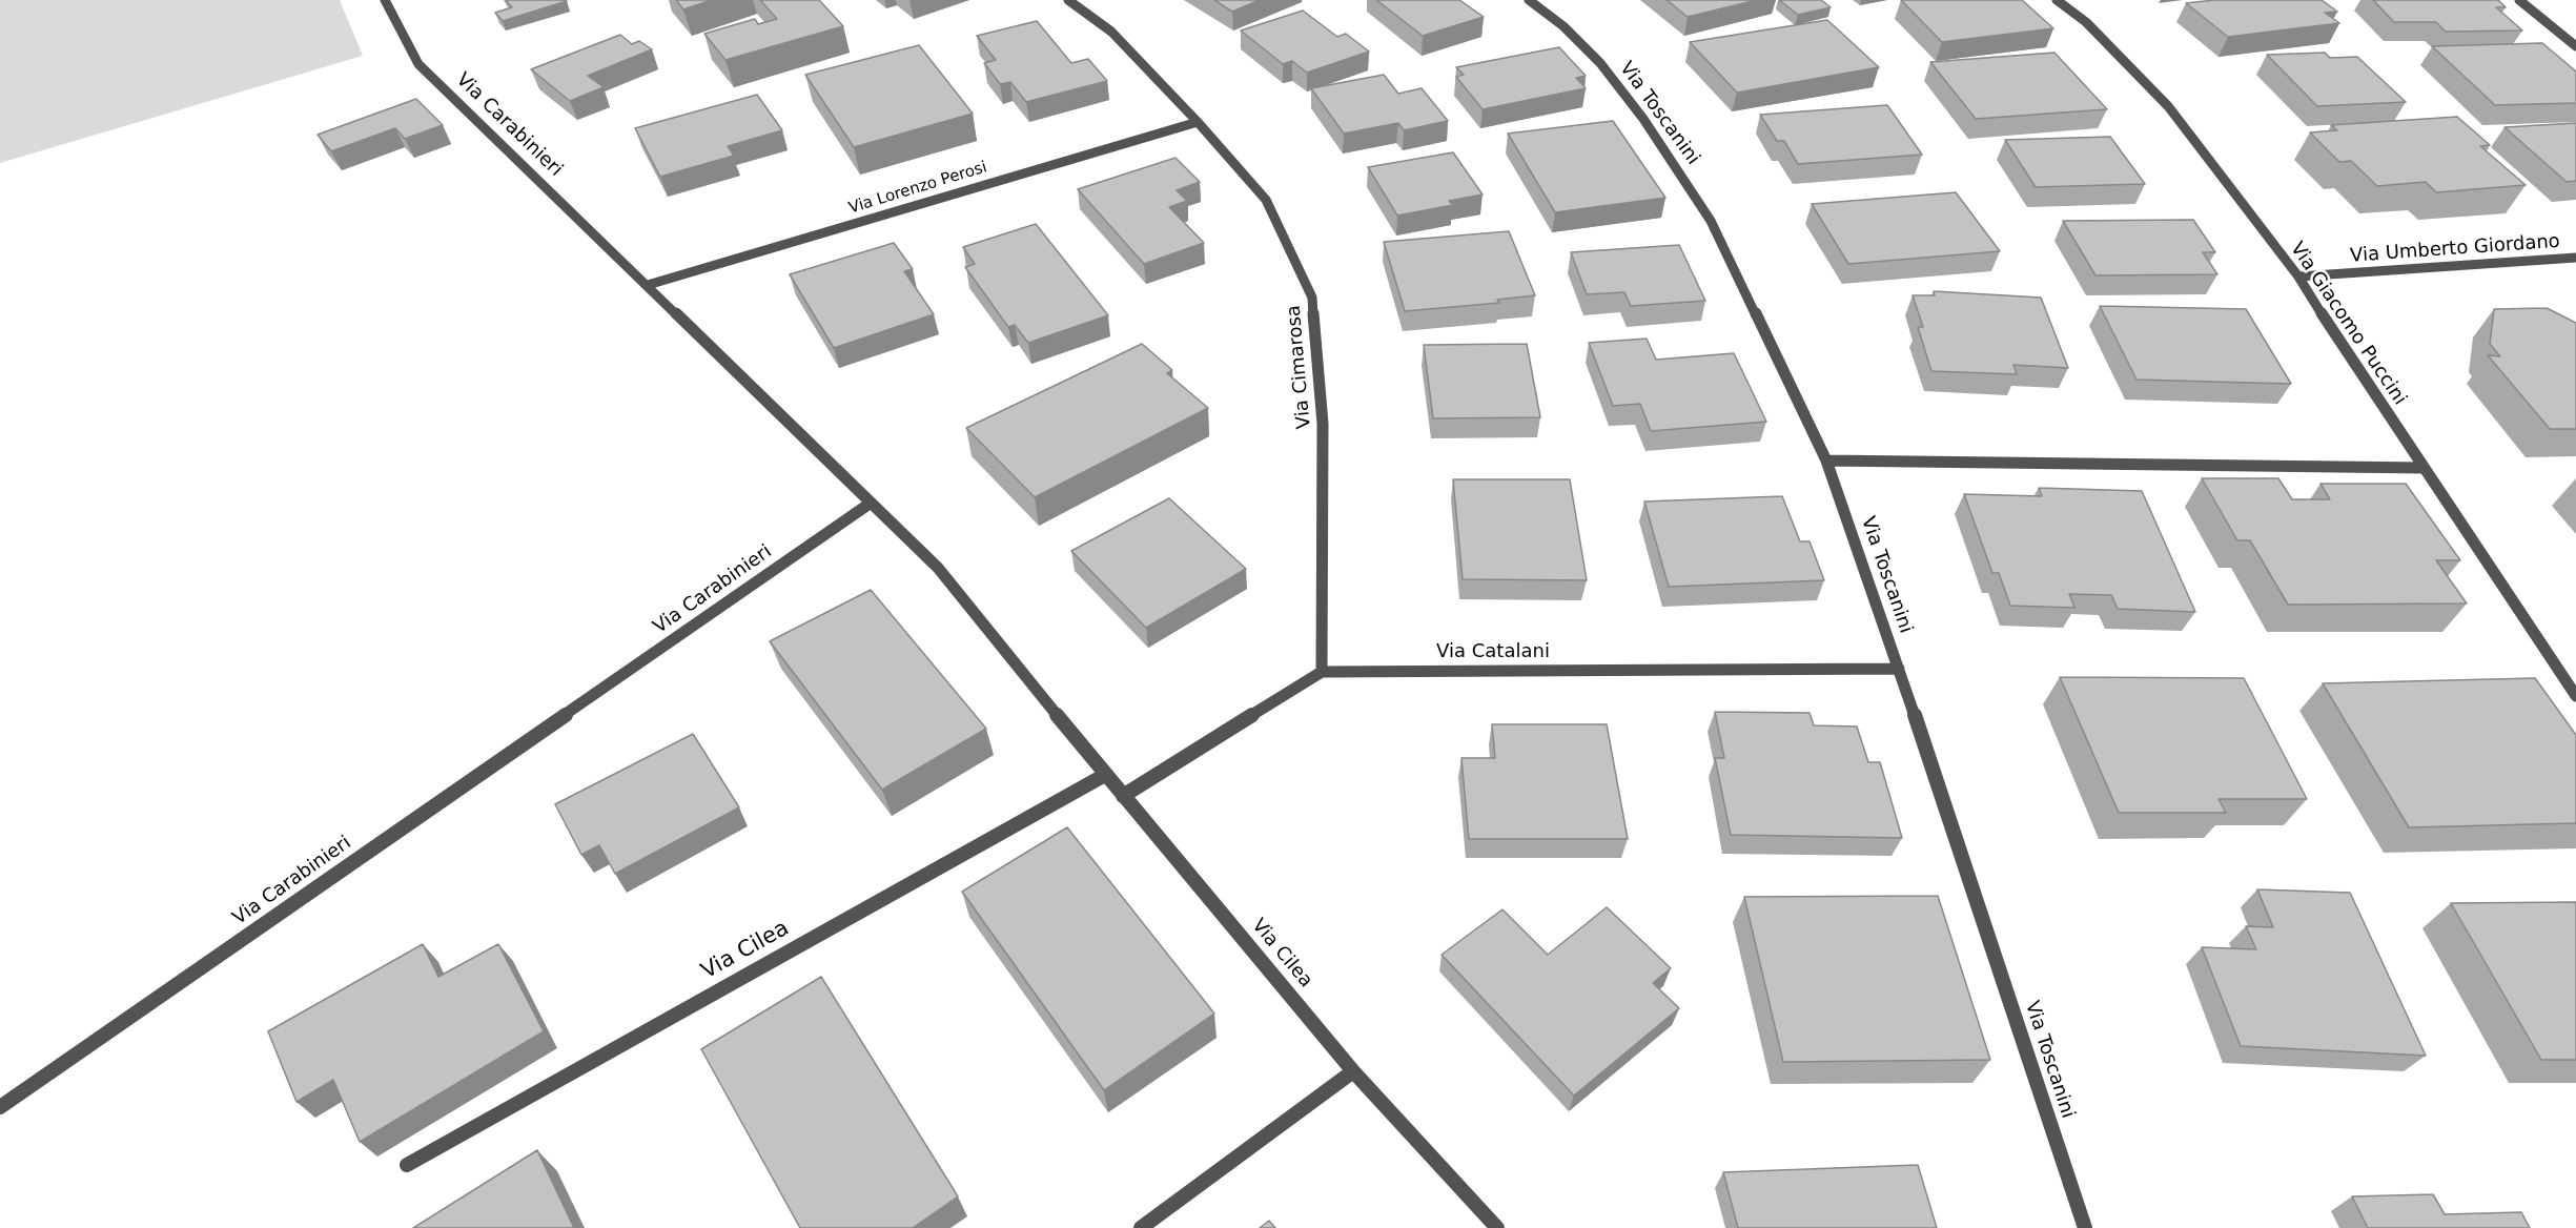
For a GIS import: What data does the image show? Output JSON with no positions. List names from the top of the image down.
{
  "streets": {
    "street": [
      "Via Toscanini",
      "Via Carabinieri",
      "Via Lorenzo Perosi",
      "Via Umberto Giordano",
      "Via Giacomo Puccini",
      "Via Cimarosa",
      "Via Catalani",
      "Via Cilea"
    ]
  },
  "crossings": [
    ["Via Toscanini", "Via Catalani"],
    ["Via Carabinieri", "Via Lorenzo Perosi"],
    ["Via Carabinieri", "Via Cilea"],
    ["Via Lorenzo Perosi", "Via Cimarosa"],
    ["Via Umberto Giordano", "Via Giacomo Puccini"],
    ["Via Cimarosa", "Via Catalani"]
  ]
}
